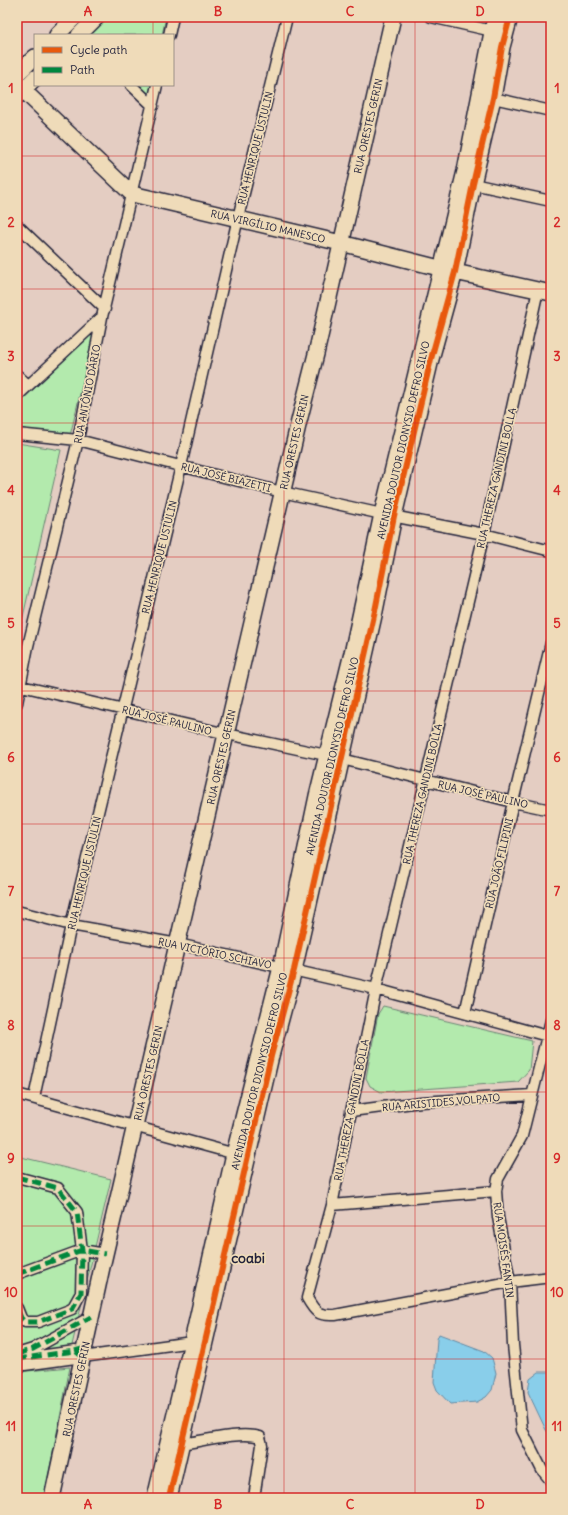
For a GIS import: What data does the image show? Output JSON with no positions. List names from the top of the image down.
{
  "streets": {
    "street": [
      "RUA ORESTES GERIN",
      "RUA HENRIQUE USTULIN",
      "RUA VIRGÍLIO MANESCO",
      "RUA ANTÔNIO DÁRIO",
      "AVENIDA DOUTOR DIONYSIO DEFRO SILVO",
      "RUA JOSÉ BIAZETTI",
      "RUA THEREZA GANDINI BOLLA",
      "RUA JOSÉ PAULINO",
      "RUA JOÃO FILIPINI",
      "RUA VICTÓRIO SCHIAVO",
      "RUA ARISTIDES VOLPATO",
      "RUA MOISÉS FANTIN"
    ]
  },
  "crossings": [
    ["RUA ORESTES GERIN", "RUA VIRGÍLIO MANESCO"],
    ["RUA ORESTES GERIN", "RUA JOSÉ BIAZETTI"],
    ["RUA ORESTES GERIN", "RUA JOSÉ PAULINO"],
    ["RUA ORESTES GERIN", "RUA VICTÓRIO SCHIAVO"],
    ["RUA HENRIQUE USTULIN", "RUA VIRGÍLIO MANESCO"],
    ["RUA HENRIQUE USTULIN", "RUA JOSÉ BIAZETTI"],
    ["RUA HENRIQUE USTULIN", "RUA JOSÉ PAULINO"],
    ["RUA HENRIQUE USTULIN", "RUA VICTÓRIO SCHIAVO"],
    ["RUA VIRGÍLIO MANESCO", "RUA ANTÔNIO DÁRIO"],
    ["RUA VIRGÍLIO MANESCO", "AVENIDA DOUTOR DIONYSIO DEFRO SILVO"],
    ["RUA VIRGÍLIO MANESCO", "RUA THEREZA GANDINI BOLLA"],
    ["RUA ANTÔNIO DÁRIO", "RUA JOSÉ BIAZETTI"],
    ["RUA ANTÔNIO DÁRIO", "RUA JOSÉ PAULINO"],
    ["AVENIDA DOUTOR DIONYSIO DEFRO SILVO", "RUA JOSÉ BIAZETTI"],
    ["AVENIDA DOUTOR DIONYSIO DEFRO SILVO", "RUA JOSÉ PAULINO"],
    ["AVENIDA DOUTOR DIONYSIO DEFRO SILVO", "RUA VICTÓRIO SCHIAVO"],
    ["RUA JOSÉ BIAZETTI", "RUA THEREZA GANDINI BOLLA"],
    ["RUA THEREZA GANDINI BOLLA", "RUA JOSÉ PAULINO"],
    ["RUA THEREZA GANDINI BOLLA", "RUA VICTÓRIO SCHIAVO"],
    ["RUA THEREZA GANDINI BOLLA", "RUA ARISTIDES VOLPATO"],
    ["RUA THEREZA GANDINI BOLLA", "RUA MOISÉS FANTIN"],
    ["RUA JOSÉ PAULINO", "RUA JOÃO FILIPINI"],
    ["RUA JOÃO FILIPINI", "RUA VICTÓRIO SCHIAVO"],
    ["RUA VICTÓRIO SCHIAVO", "RUA MOISÉS FANTIN"],
    ["RUA ARISTIDES VOLPATO", "RUA MOISÉS FANTIN"]
  ],
  "districts": ["coabi"],
  "legend": ["Cycle path", "Path"],
  "grid": {
    "columns": [
      "A",
      "B",
      "C",
      "D"
    ],
    "rows": [
      "1",
      "2",
      "3",
      "4",
      "5",
      "6",
      "7",
      "8",
      "9",
      "10",
      "11"
    ]
  }
}
